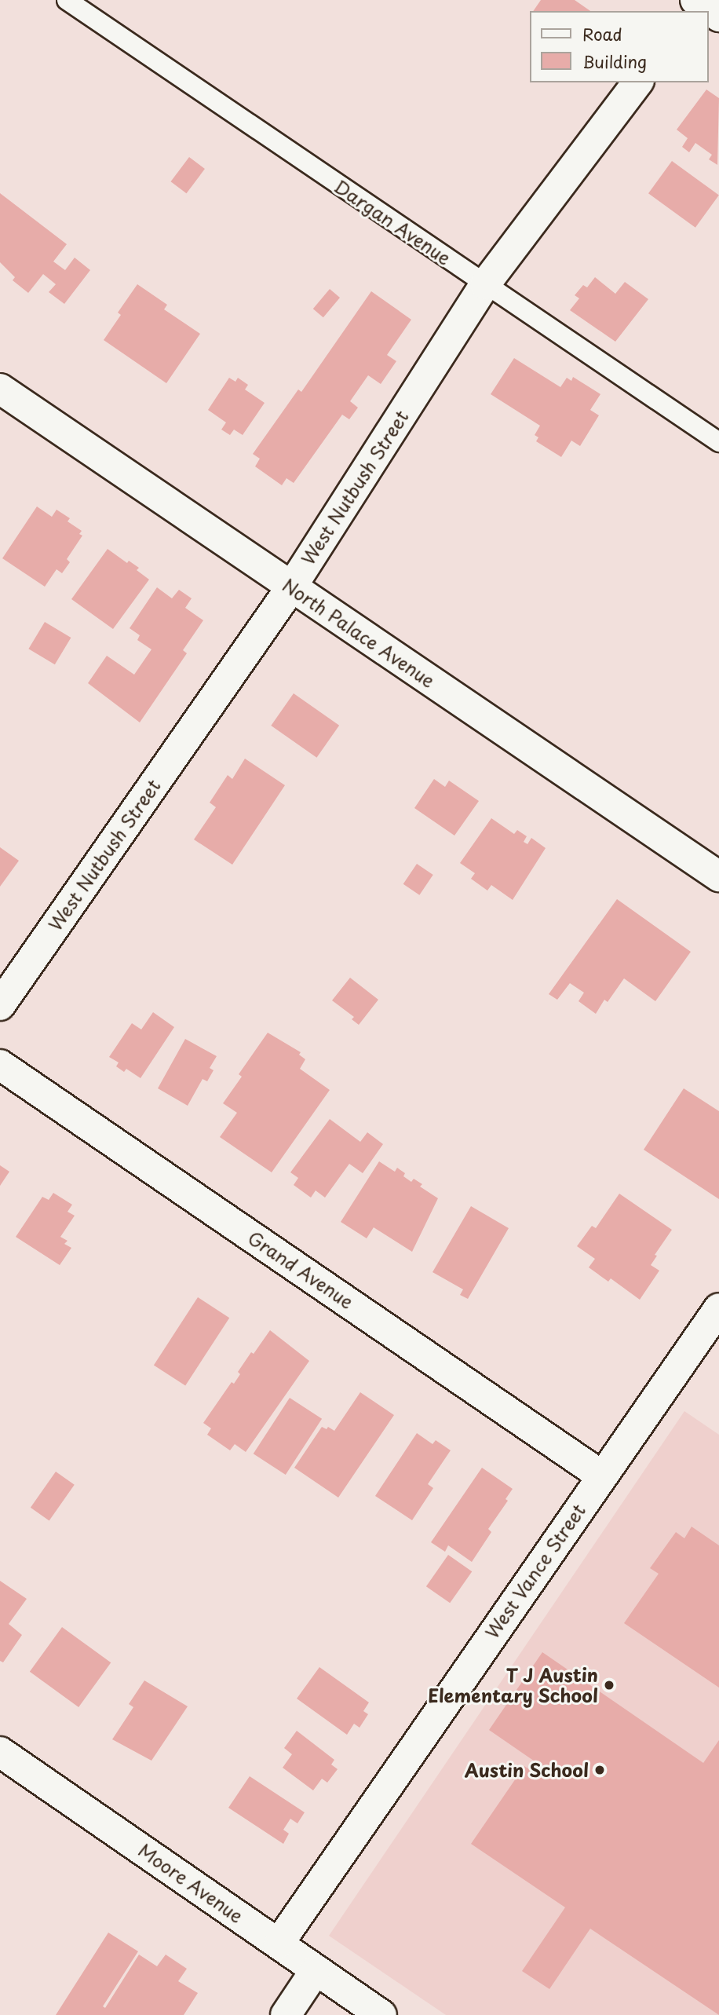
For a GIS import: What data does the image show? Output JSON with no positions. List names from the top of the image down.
{
  "streets": {
    "street": [
      "West Nutbush Street",
      "North Palace Avenue",
      "Grand Avenue",
      "West Vance Street",
      "Moore Avenue"
    ],
    "lane": ["Dargan Avenue"]
  },
  "crossings": [
    ["Dargan Avenue", "West Nutbush Street"],
    ["West Nutbush Street", "North Palace Avenue"],
    ["Grand Avenue", "West Vance Street"],
    ["West Vance Street", "Moore Avenue"]
  ],
  "places": ["T J Austin Elementary School", "Austin School"],
  "legend": ["Road", "Building"]
}
